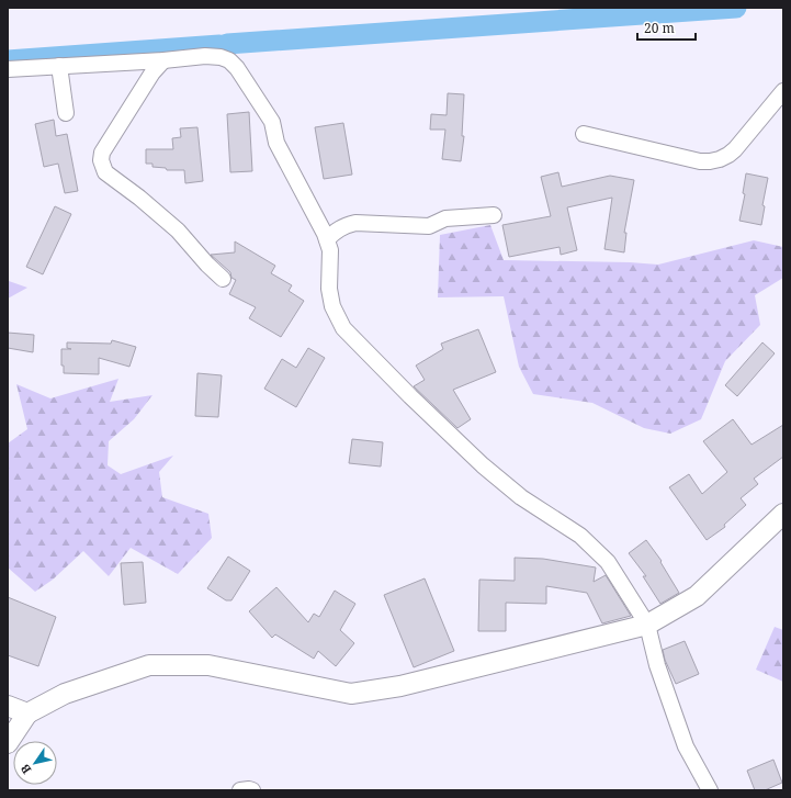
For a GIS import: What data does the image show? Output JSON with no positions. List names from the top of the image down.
{
  "scale_bar": "20 m",
  "north": "bottom left"
}
